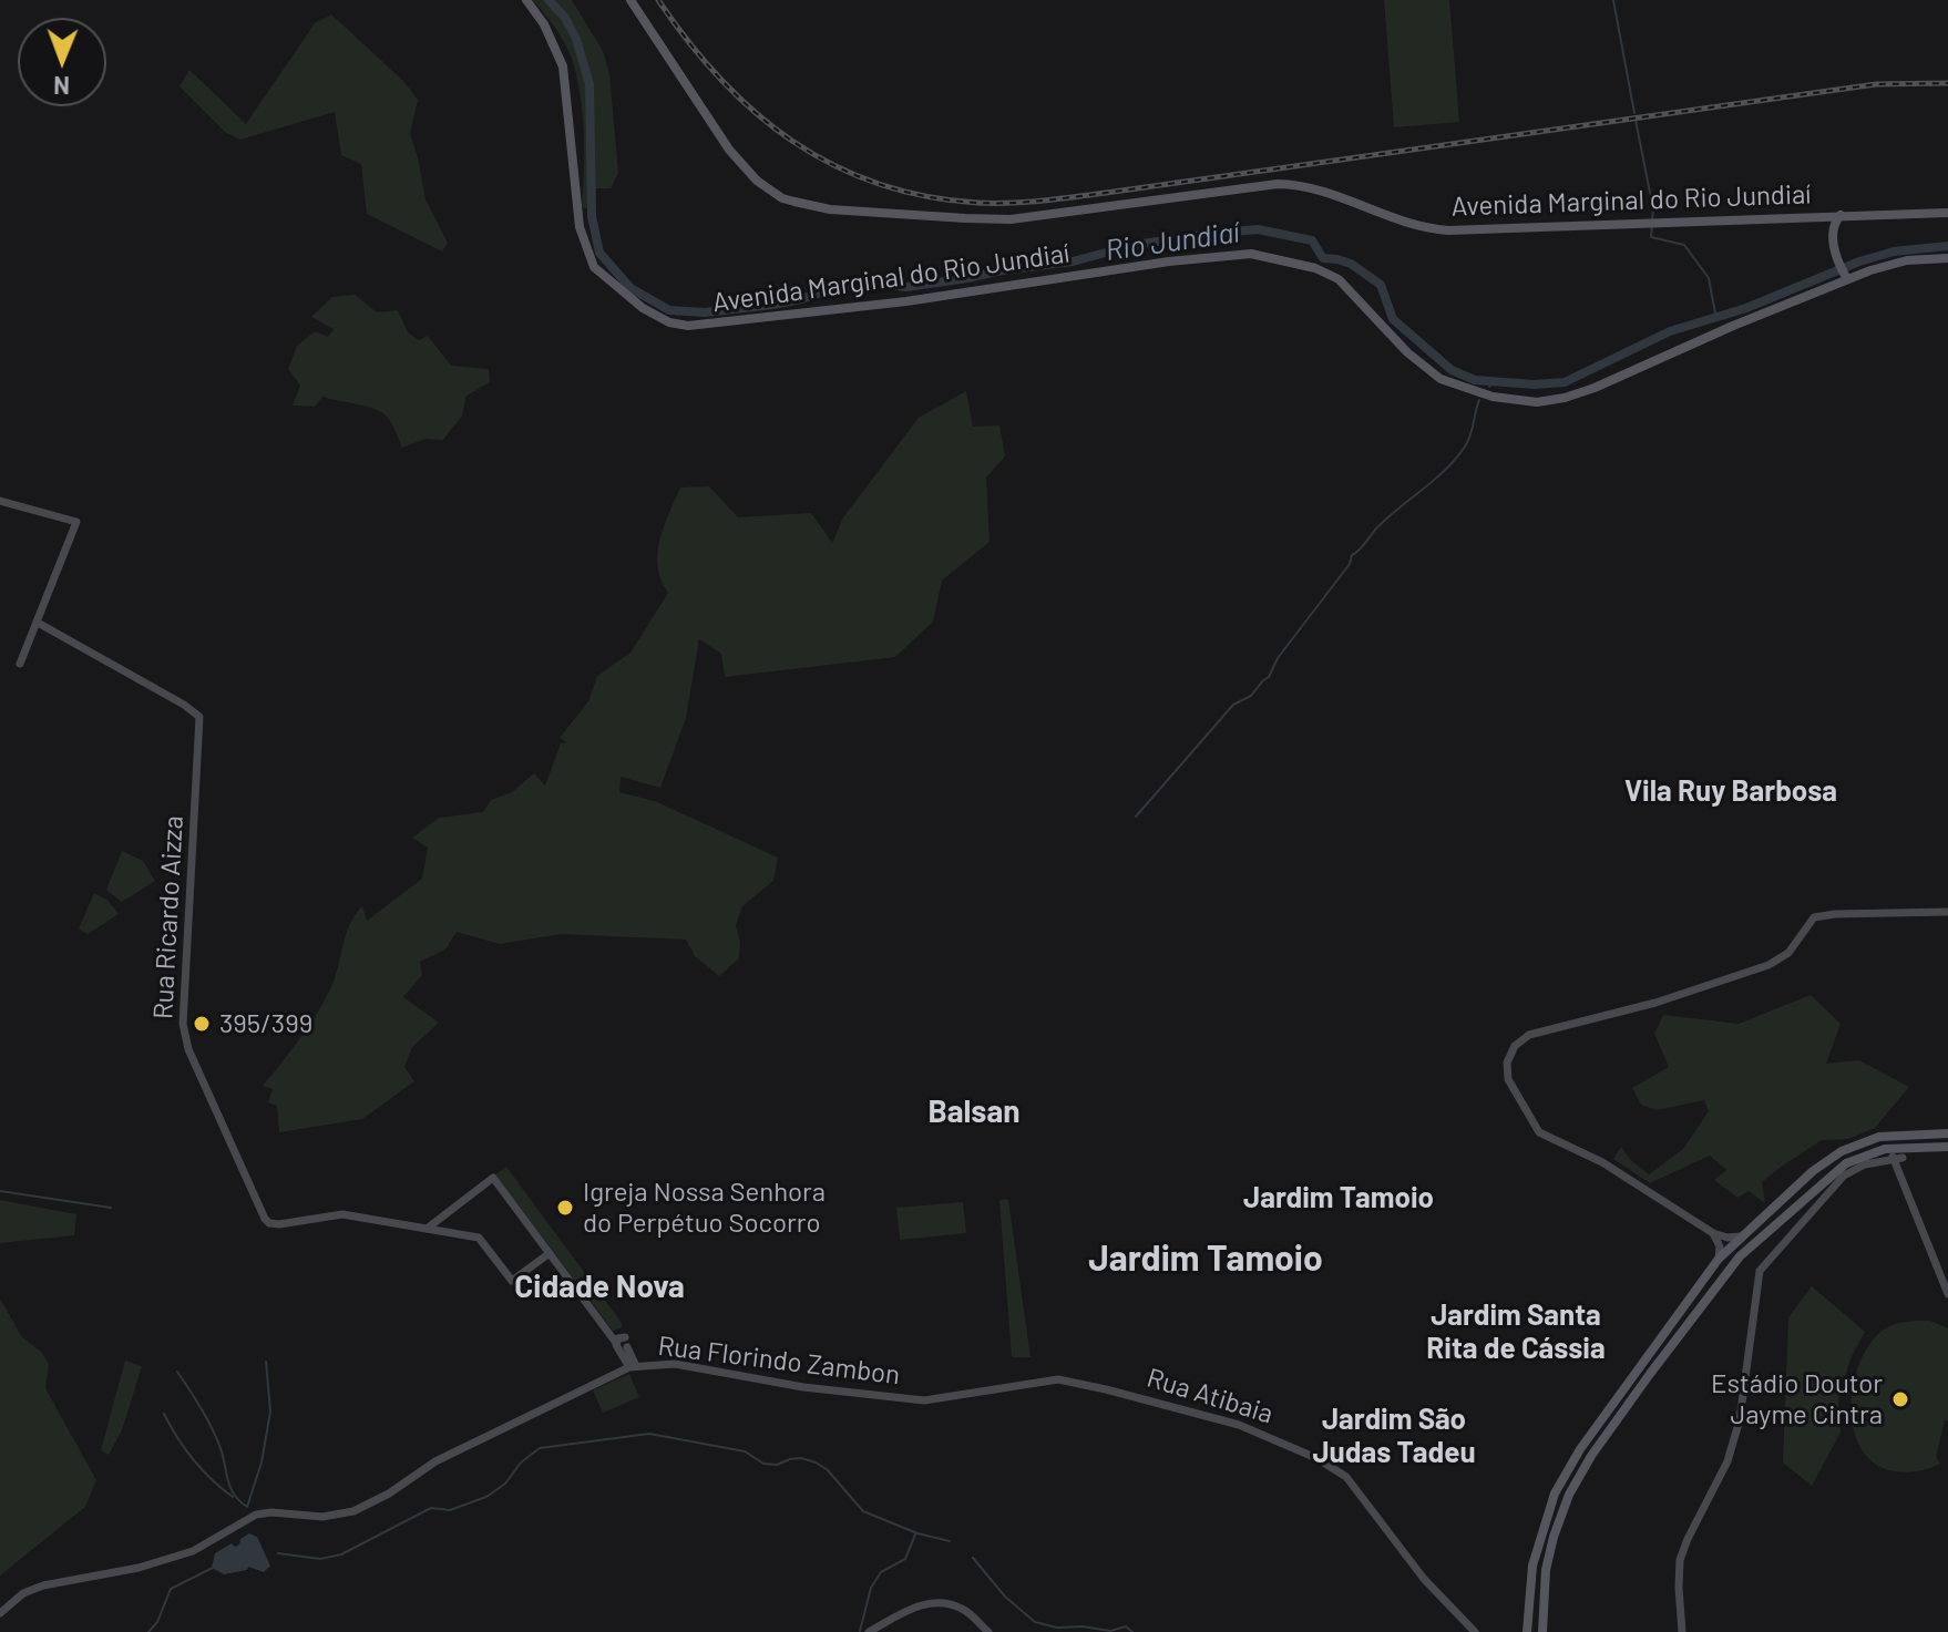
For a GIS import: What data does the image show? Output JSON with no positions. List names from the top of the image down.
{
  "streets": {
    "main road": ["Avenida Marginal do Rio Jundiaí"],
    "street": ["Rua Ricardo Aizza", "Rua Florindo Zambon", "Rua Atibaia"]
  },
  "crossings": [
    ["Rua Florindo Zambon", "Rua Atibaia"]
  ],
  "districts": [
    "Vila Ruy Barbosa",
    "Balsan",
    "Jardim Tamoio",
    "Jardim Tamoio",
    "Cidade Nova",
    "Jardim Santa Rita de Cássia",
    "Jardim São Judas Tadeu"
  ],
  "water": ["Rio Jundiaí"],
  "places": ["395/399", "Igreja Nossa Senhora do Perpétuo Socorro", "Estádio Doutor Jayme Cintra"],
  "north": "bottom"
}
